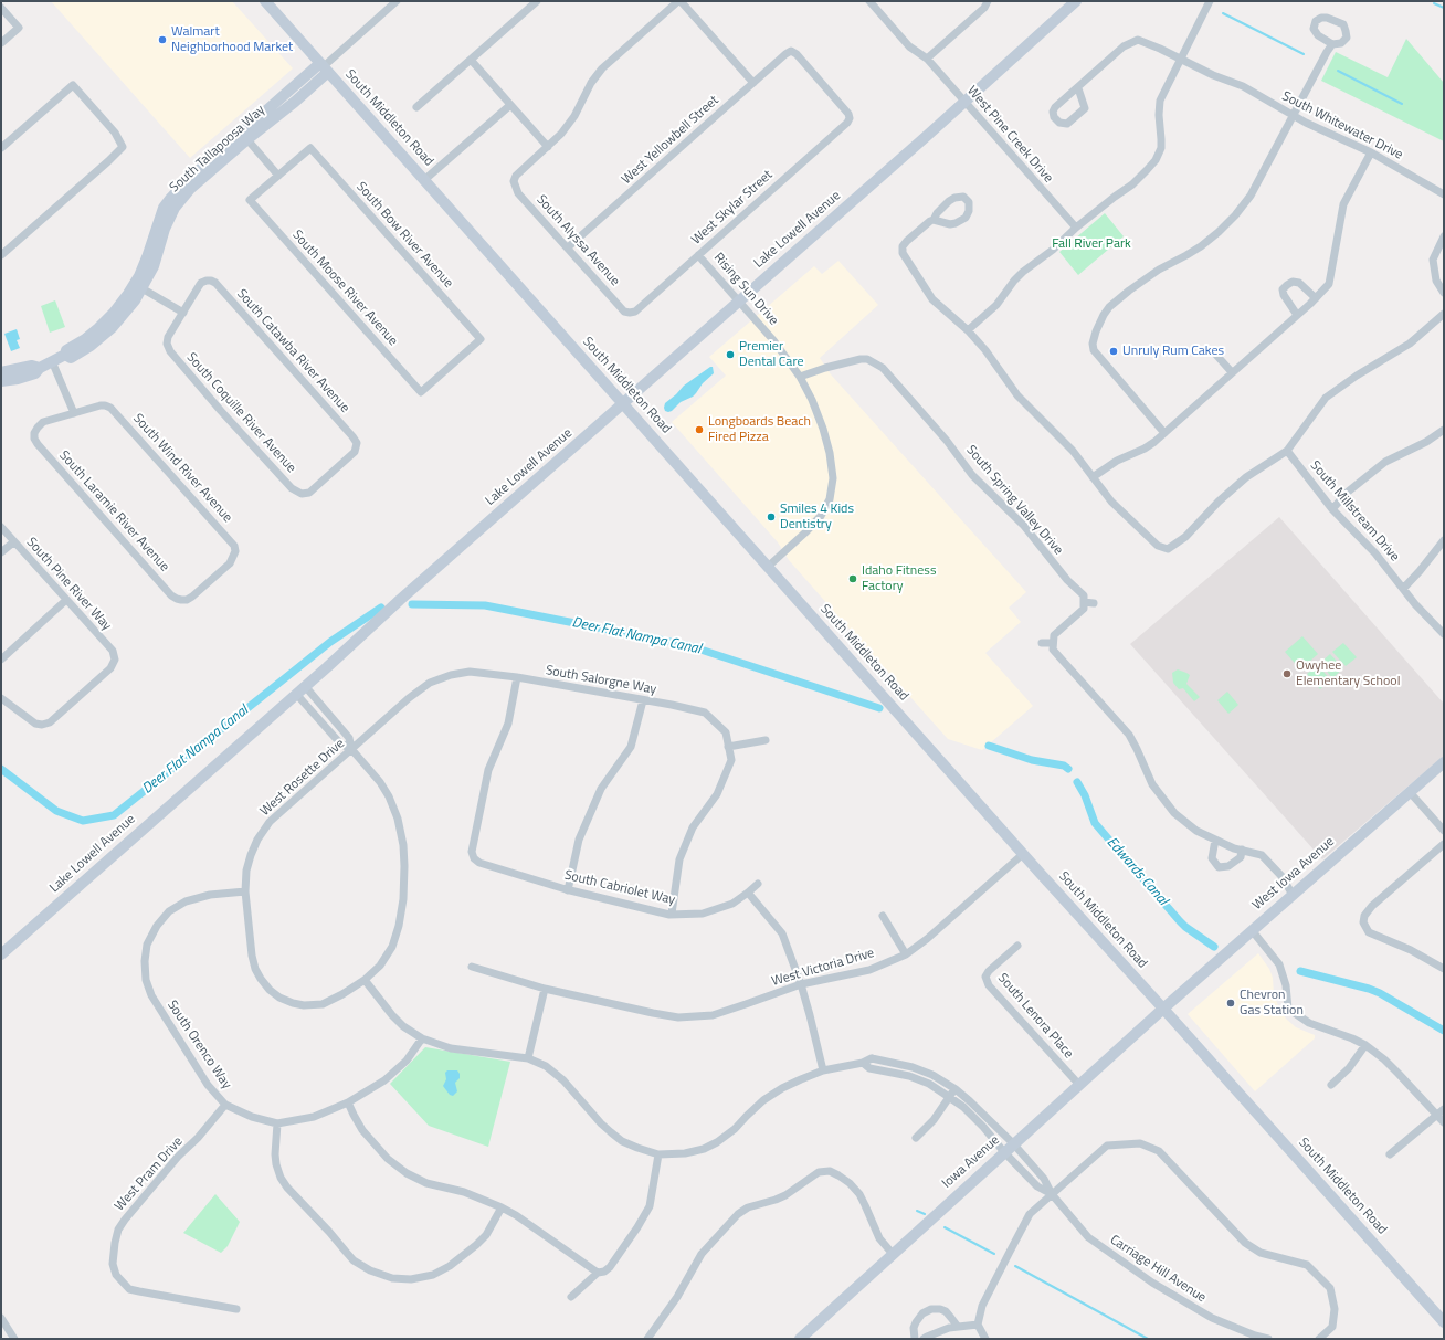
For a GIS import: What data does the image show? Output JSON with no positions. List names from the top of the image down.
{
  "streets": {
    "main road": [
      "South Middleton Road",
      "South Tallapoosa Way",
      "Lake Lowell Avenue",
      "West Iowa Avenue",
      "Iowa Avenue"
    ],
    "street": [
      "South Whitewater Drive",
      "West Pine Creek Drive",
      "West Yellowbell Street",
      "West Skylar Street",
      "South Bow River Avenue",
      "South Alyssa Avenue",
      "South Moose River Avenue",
      "Rising Sun Drive",
      "South Catawba River Avenue",
      "South Coquille River Avenue",
      "South Wind River Avenue",
      "South Spring Valley Drive",
      "South Laramie River Avenue",
      "South Millstream Drive",
      "South Pine River Way",
      "South Salorgne Way",
      "West Rosette Drive",
      "South Cabriolet Way",
      "West Victoria Drive",
      "South Lenora Place",
      "South Orenco Way",
      "West Pram Drive",
      "Carriage Hill Avenue"
    ]
  },
  "crossings": [
    ["South Middleton Road", "South Tallapoosa Way"],
    ["South Middleton Road", "Lake Lowell Avenue"],
    ["South Middleton Road", "Rising Sun Drive"],
    ["South Middleton Road", "West Iowa Avenue"],
    ["South Middleton Road", "West Victoria Drive"],
    ["South Middleton Road", "Iowa Avenue"],
    ["West Pine Creek Drive", "Lake Lowell Avenue"],
    ["West Yellowbell Street", "West Skylar Street"],
    ["West Yellowbell Street", "South Alyssa Avenue"],
    ["West Skylar Street", "South Alyssa Avenue"],
    ["West Skylar Street", "Rising Sun Drive"],
    ["Lake Lowell Avenue", "Rising Sun Drive"],
    ["South Bow River Avenue", "South Moose River Avenue"],
    ["Rising Sun Drive", "South Spring Valley Drive"],
    ["South Catawba River Avenue", "South Coquille River Avenue"],
    ["South Wind River Avenue", "South Laramie River Avenue"],
    ["South Salorgne Way", "West Rosette Drive"],
    ["South Salorgne Way", "South Cabriolet Way"],
    ["West Rosette Drive", "South Orenco Way"],
    ["West Rosette Drive", "Carriage Hill Avenue"],
    ["West Iowa Avenue", "Iowa Avenue"],
    ["South Lenora Place", "Iowa Avenue"],
    ["South Orenco Way", "West Pram Drive"],
    ["South Orenco Way", "Carriage Hill Avenue"],
    ["Iowa Avenue", "Carriage Hill Avenue"]
  ],
  "water": ["Deer Flat Nampa Canal", "Edwards Canal"],
  "parks": ["Fall River Park"],
  "places": [
    "Walmart Neighborhood Market",
    "Unruly Rum Cakes",
    "Premier Dental Care",
    "Longboards Beach Fired Pizza",
    "Smiles 4 Kids Dentistry",
    "Idaho Fitness Factory",
    "Owyhee Elementary School",
    "Chevron Gas Station"
  ]
}
